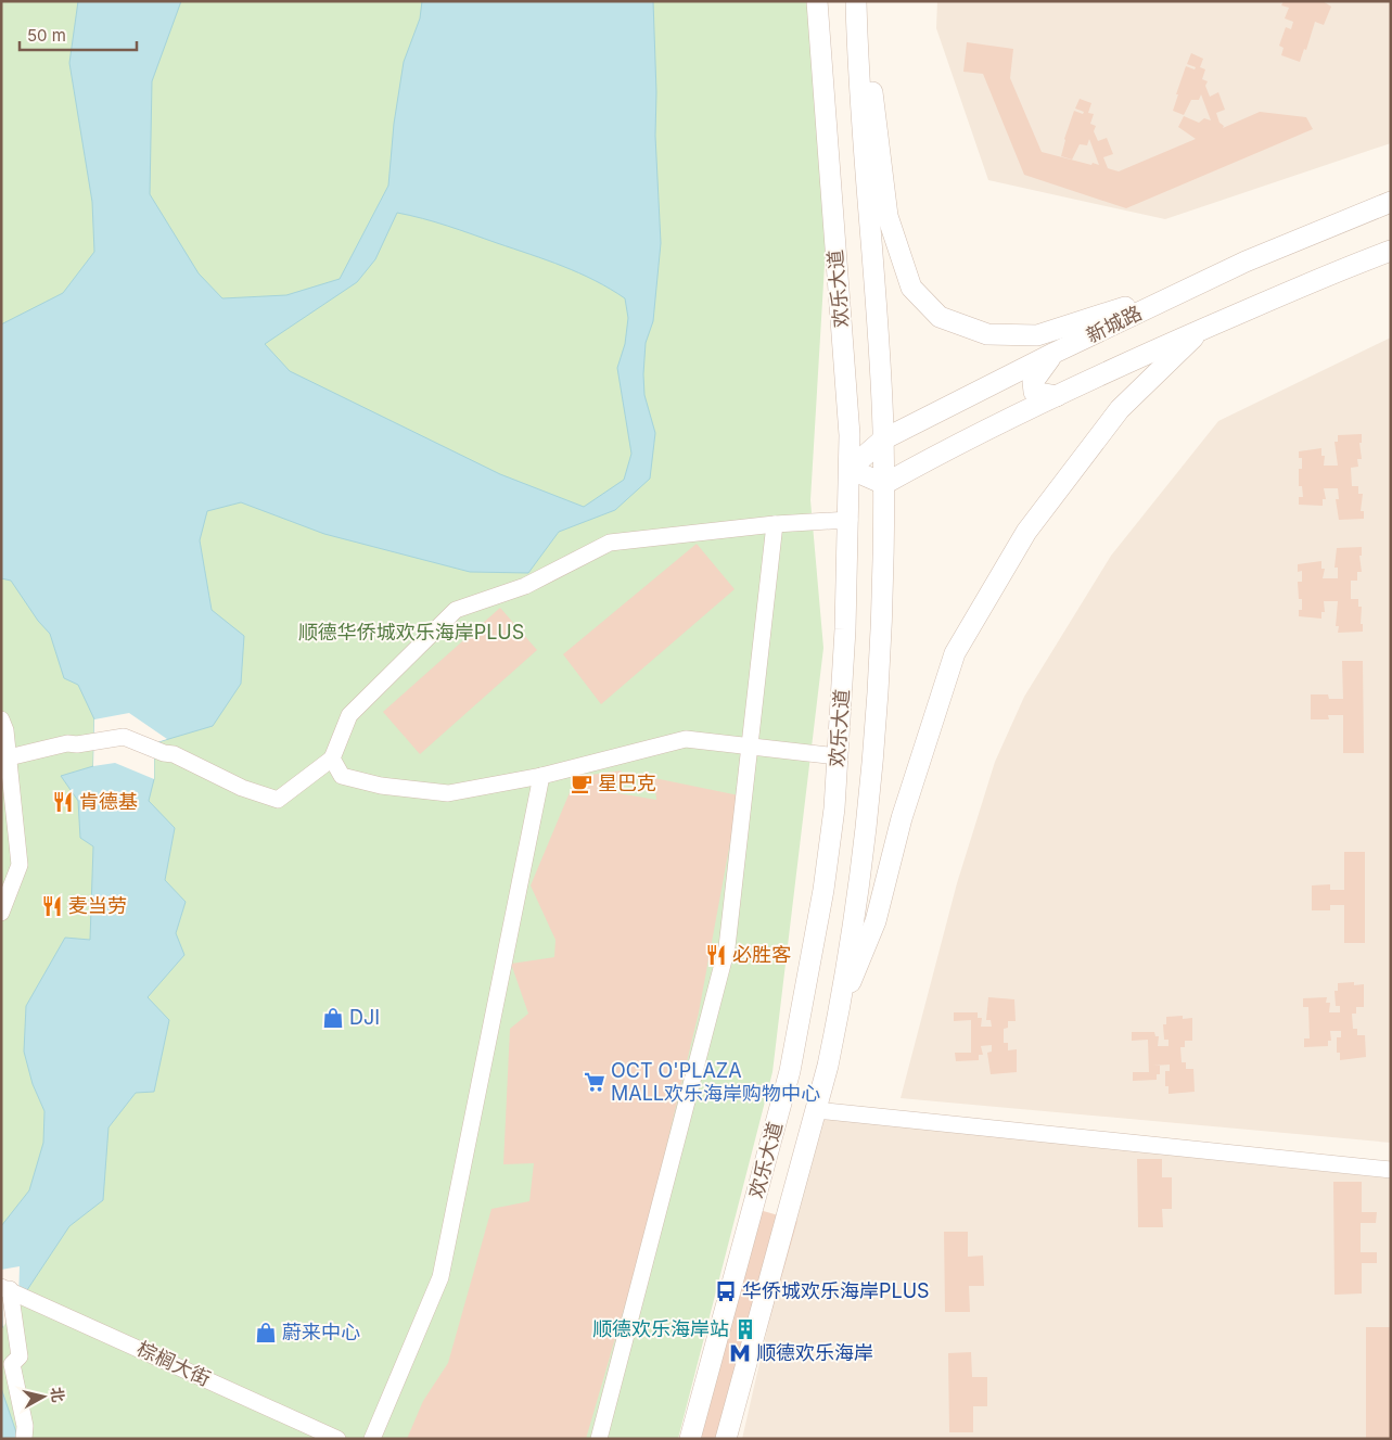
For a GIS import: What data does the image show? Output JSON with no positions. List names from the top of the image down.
{
  "streets": {
    "street": ["欢乐大道", "新城路", "棕榈大街"]
  },
  "crossings": [
    ["欢乐大道", "新城路"]
  ],
  "parks": ["顺德华侨城欢乐海岸PLUS"],
  "places": {
    "cafe": ["星巴克"],
    "restaurant": ["肯德基", "麦当劳", "必胜客"],
    "shop": ["DJI", "蔚来中心"],
    "supermarket": ["OCT O'PLAZA MALL欢乐海岸购物中心"],
    "bus stop": ["华侨城欢乐海岸PLUS"],
    "building": ["顺德欢乐海岸站"],
    "metro station": ["顺德欢乐海岸"]
  },
  "scale_bar": "50 m",
  "north": "right"
}
